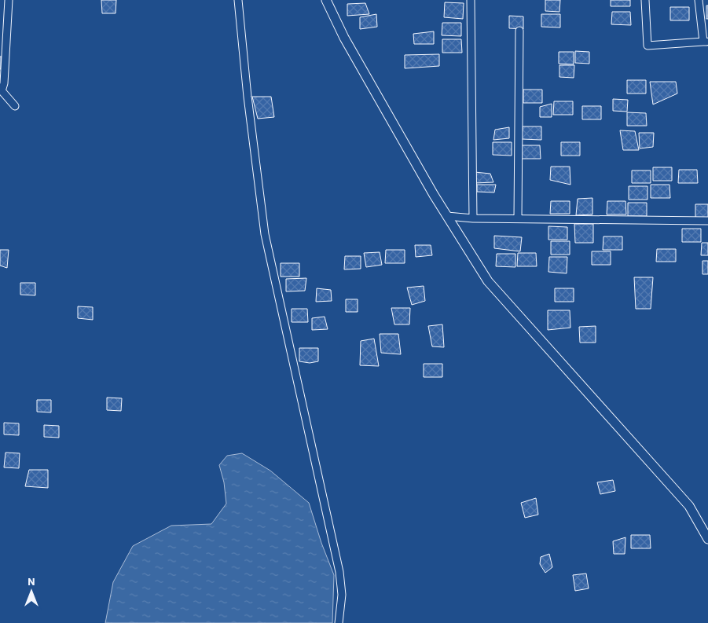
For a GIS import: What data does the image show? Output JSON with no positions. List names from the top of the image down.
{
  "north": "top"
}
